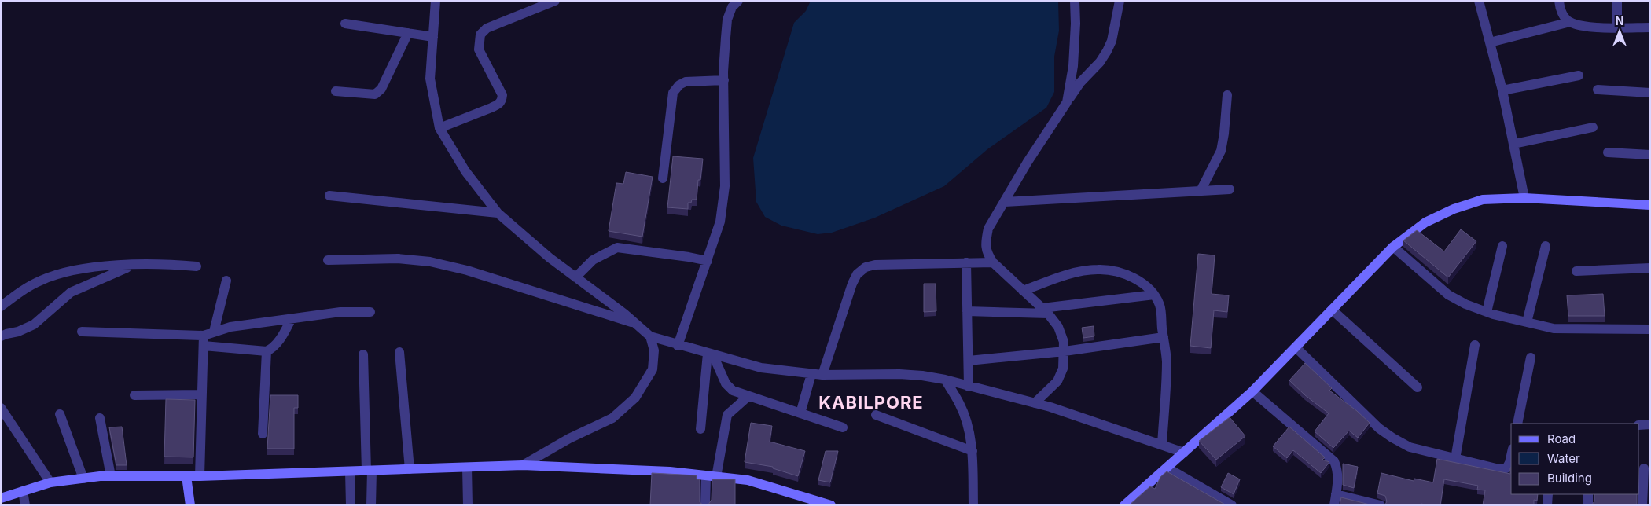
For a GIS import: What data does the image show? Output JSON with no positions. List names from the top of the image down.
{
  "districts": ["KABILPORE"],
  "legend": ["Road", "Water", "Building"],
  "north": "top"
}
